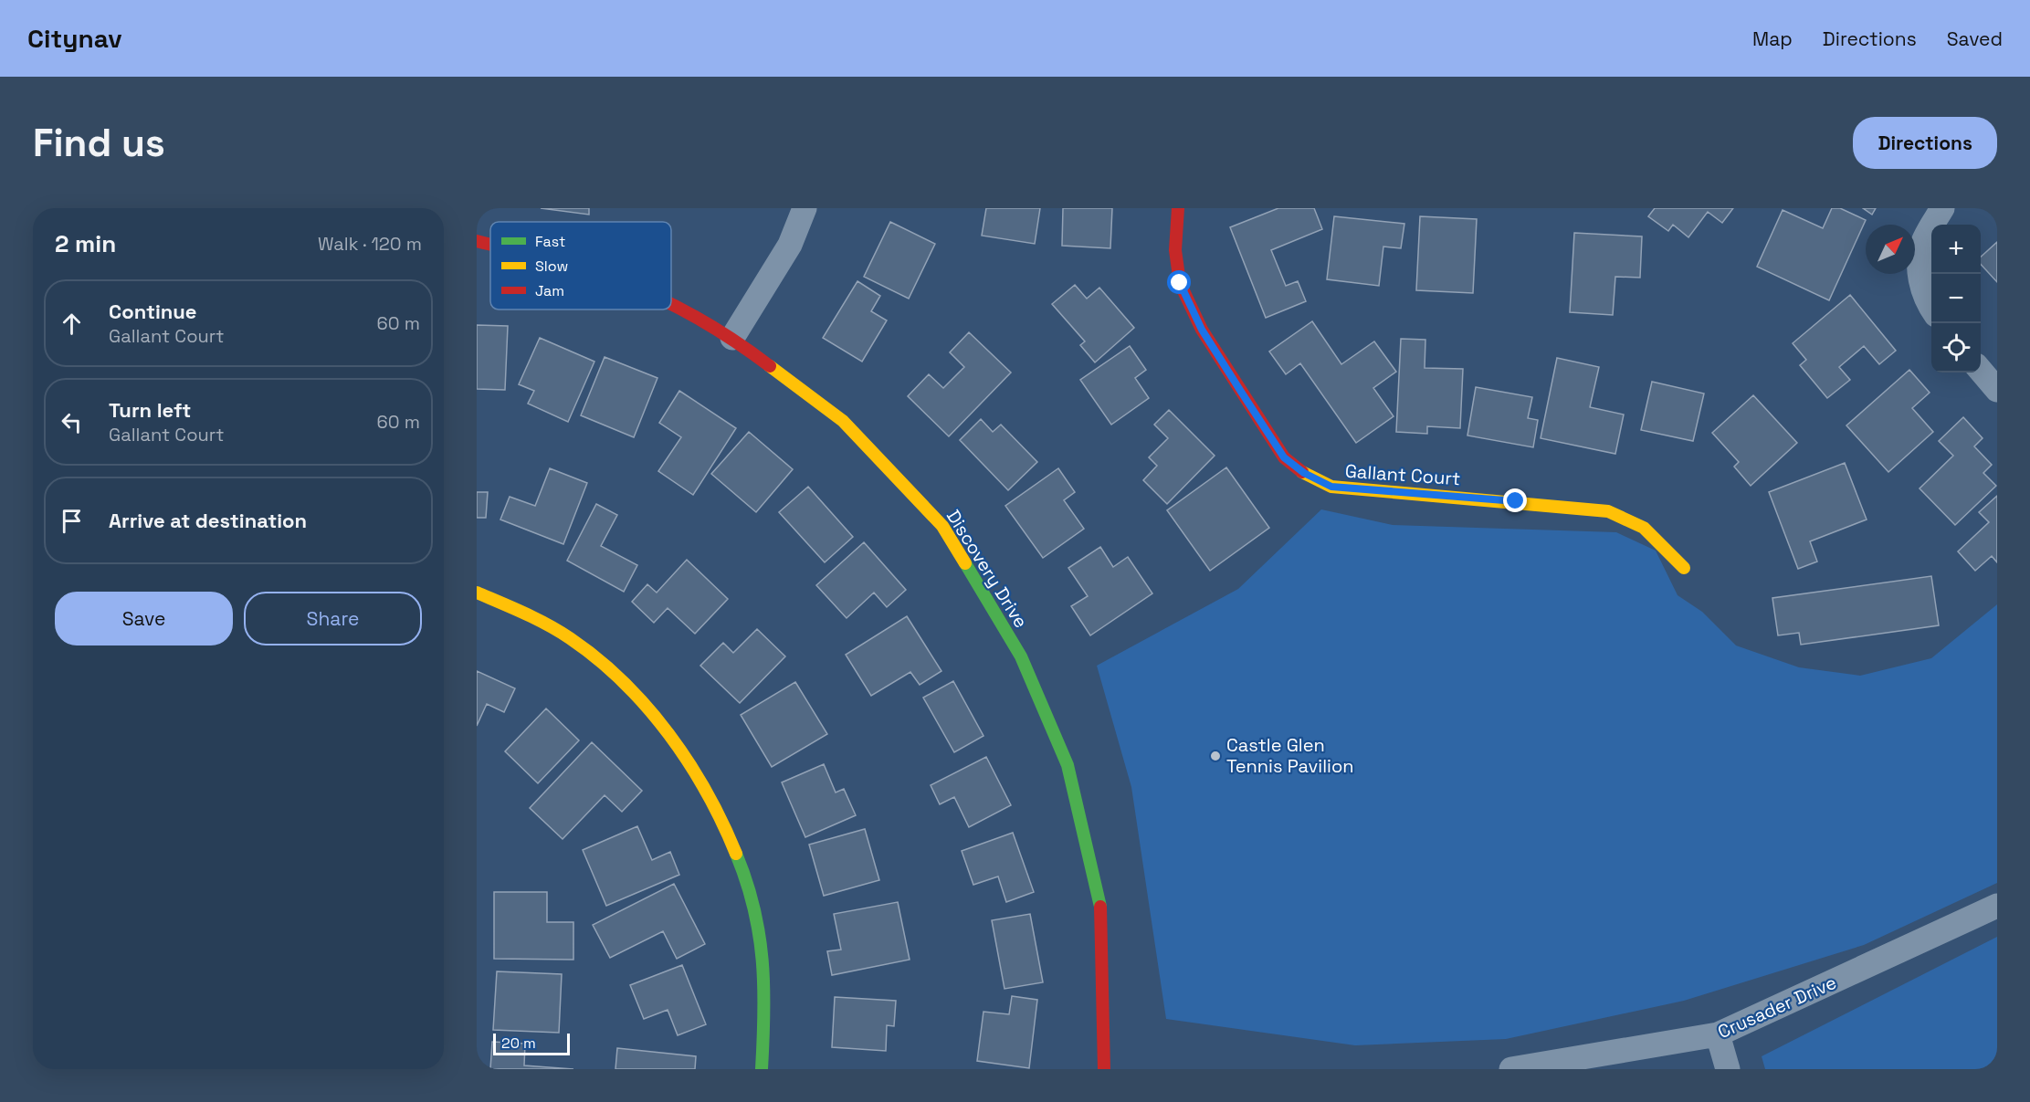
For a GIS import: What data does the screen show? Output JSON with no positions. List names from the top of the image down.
{
  "streets": {
    "street": ["Gallant Court", "Discovery Drive", "Crusader Drive"]
  },
  "places": ["Castle Glen Tennis Pavilion"],
  "legend": ["Fast", "Slow", "Jam"],
  "scale_bar": "20 m",
  "north": "top right",
  "page": {
    "header": "Citynav",
    "nav": ["Map", "Directions", "Saved"],
    "buttons": [
      "Directions",
      ["Save", "Share"]
    ],
    "title": "Find us",
    "heading": ["2 min", "Walk · 120 m"],
    "map_buttons": ["+", "−"],
    "list": [
      ["Continue", "Gallant Court", "60 m"],
      ["Turn left", "Gallant Court", "60 m"],
      "Arrive at destination"
    ],
    "scale": "20 m"
  }
}
